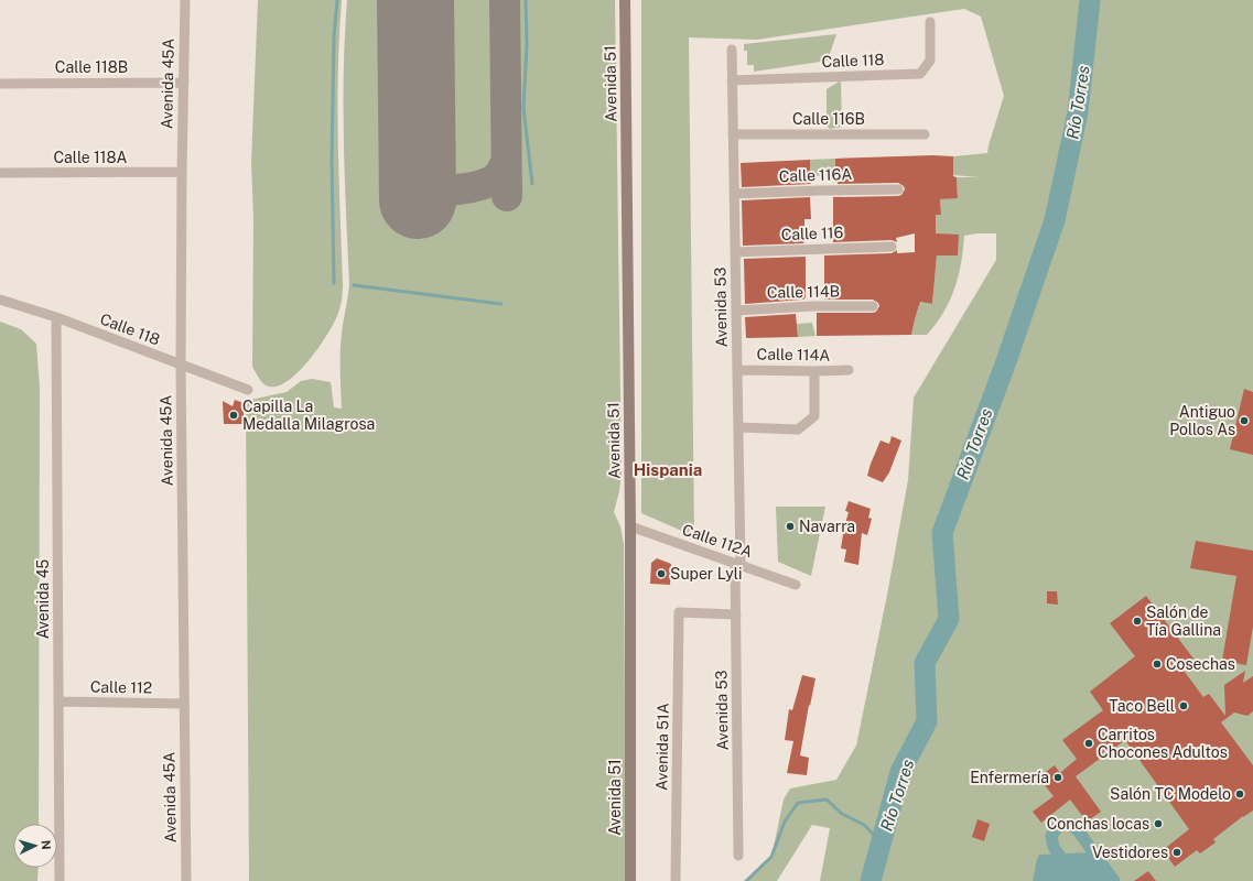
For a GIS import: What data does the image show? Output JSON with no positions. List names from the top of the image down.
{
  "streets": {
    "main road": ["Avenida 51"],
    "street": [
      "Calle 118",
      "Calle 118B",
      "Avenida 45A",
      "Calle 116B",
      "Calle 118A",
      "Calle 116A",
      "Calle 116",
      "Calle 114B",
      "Avenida 53",
      "Calle 114A",
      "Calle 112A",
      "Avenida 45",
      "Calle 112",
      "Avenida 51A"
    ]
  },
  "crossings": [
    ["Calle 118", "Avenida 45A"],
    ["Calle 118", "Avenida 53"],
    ["Calle 118", "Avenida 45"],
    ["Calle 118B", "Avenida 45A"],
    ["Avenida 45A", "Calle 118A"],
    ["Avenida 45A", "Calle 112"],
    ["Avenida 51", "Calle 112A"],
    ["Calle 116B", "Avenida 53"],
    ["Calle 116A", "Avenida 53"],
    ["Calle 116", "Avenida 53"],
    ["Calle 114B", "Avenida 53"],
    ["Avenida 53", "Calle 114A"],
    ["Avenida 53", "Calle 112A"],
    ["Avenida 53", "Avenida 51A"],
    ["Avenida 45", "Calle 112"]
  ],
  "districts": ["Hispania"],
  "water": ["Río Torres"],
  "places": [
    "Capilla La Medalla Milagrosa",
    "Antiguo Pollos As",
    "Navarra",
    "Super Lyli",
    "Salón de Tía Gallina",
    "Cosechas",
    "Taco Bell",
    "Carritos Chocones Adultos",
    "Enfermería",
    "Salón TC Modelo",
    "Conchas locas",
    "Vestidores"
  ],
  "north": "right"
}
